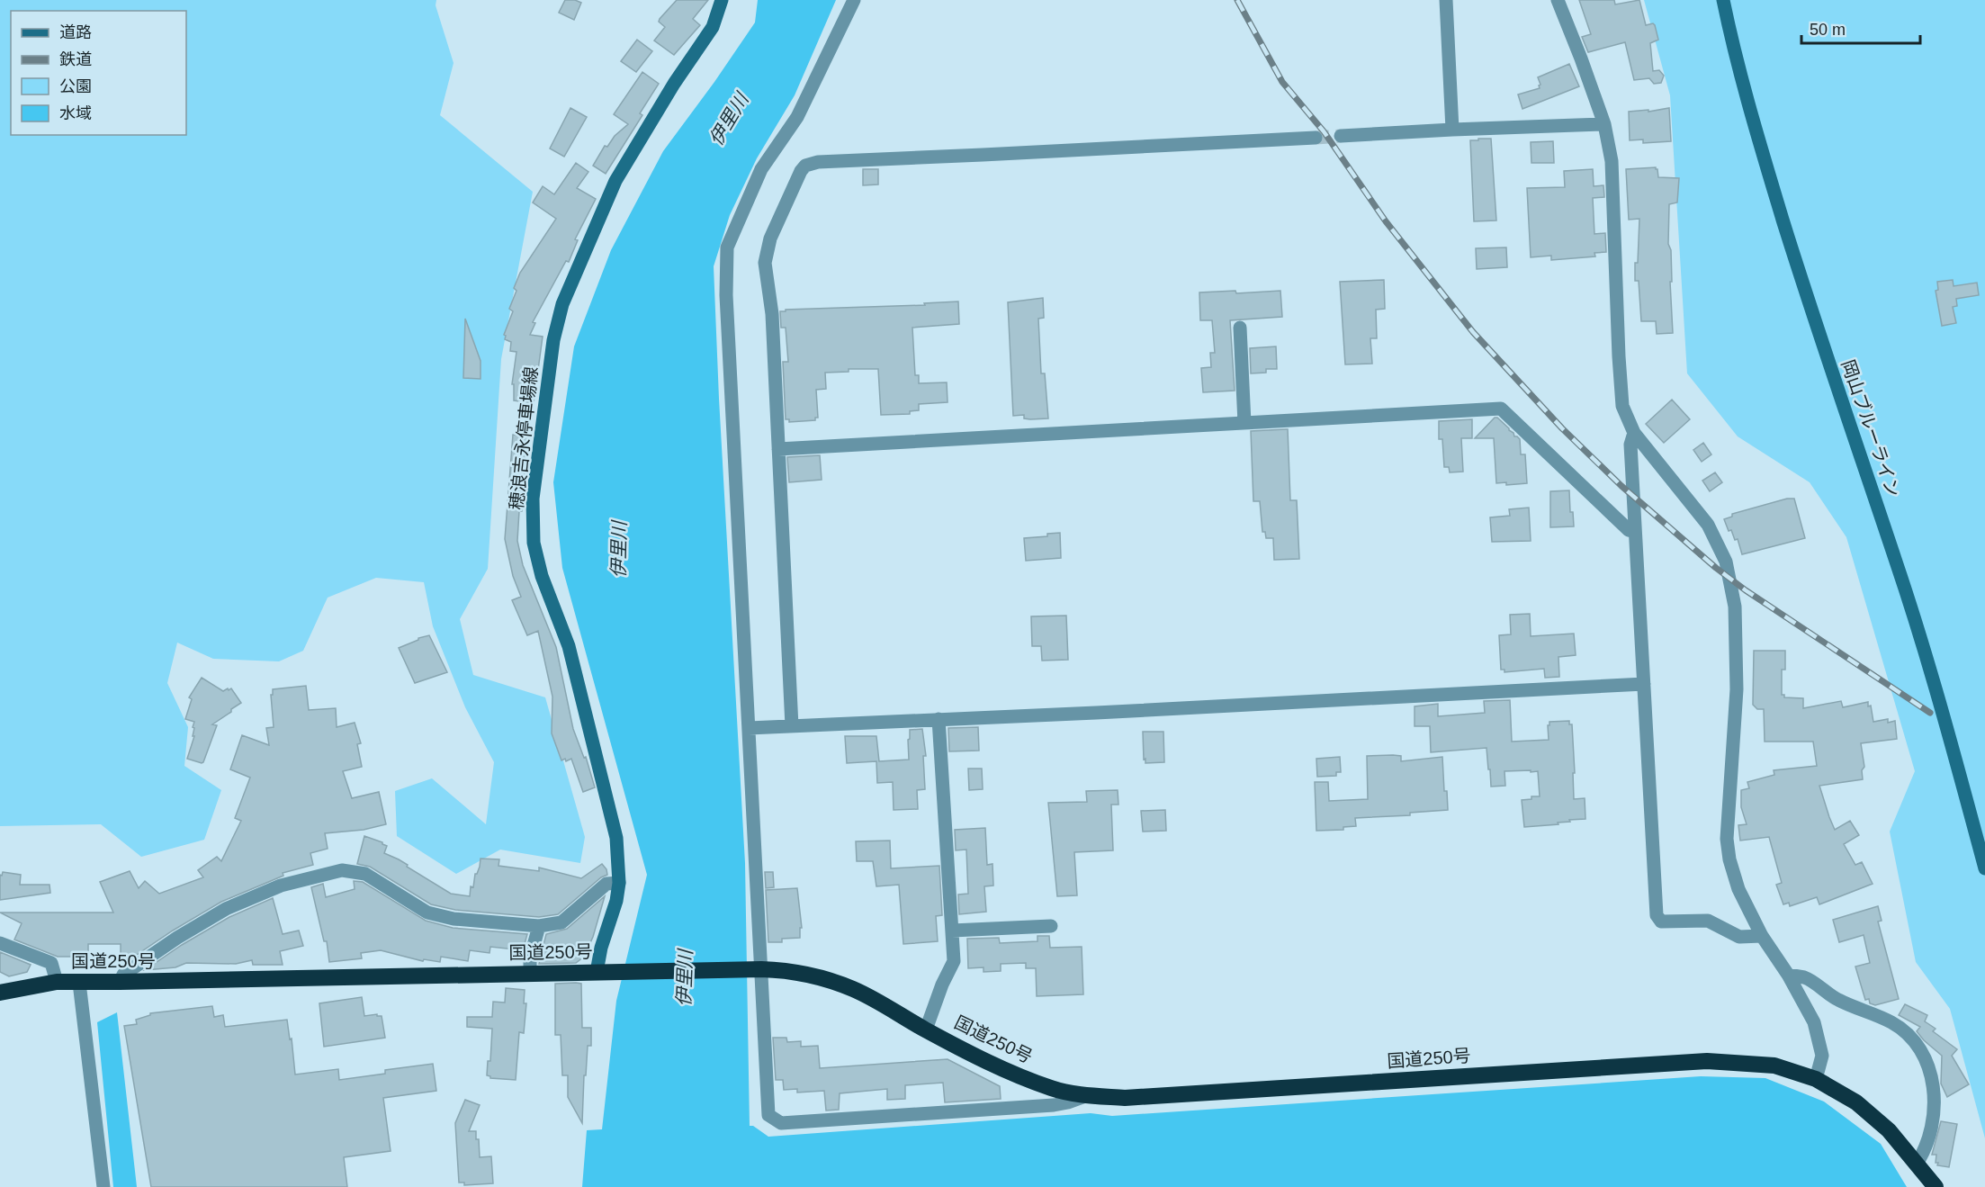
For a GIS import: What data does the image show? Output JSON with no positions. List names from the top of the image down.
{
  "streets": {
    "highway": ["国道250号"],
    "main road": ["岡山ブルーライン", "穂浪吉永停車場線"]
  },
  "crossings": [
    ["穂浪吉永停車場線", "国道250号"]
  ],
  "water": ["伊里川"],
  "legend": [
    "道路",
    "鉄道",
    "公園",
    "水域"
  ],
  "scale_bar": "50 m"
}
